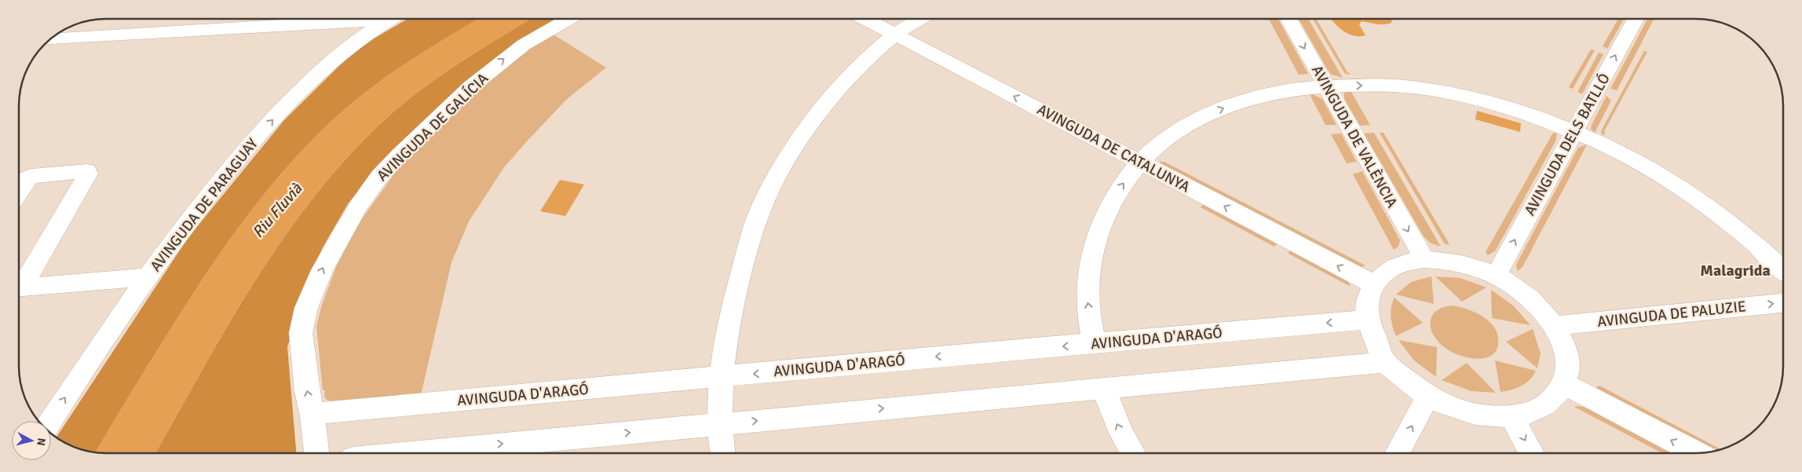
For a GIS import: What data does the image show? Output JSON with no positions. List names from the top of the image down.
{
  "streets": {
    "street": [
      "AVINGUDA DE GALÍCIA",
      "AVINGUDA DE VALÈNCIA",
      "AVINGUDA DELS BATLLÓ",
      "AVINGUDA DE CATALUNYA",
      "AVINGUDA DE PARAGUAY",
      "AVINGUDA DE PALUZIE",
      "AVINGUDA D'ARAGÓ"
    ]
  },
  "crossings": [
    ["AVINGUDA DE GALÍCIA", "AVINGUDA D'ARAGÓ"]
  ],
  "one_way": [
    "AVINGUDA DE GALÍCIA",
    "AVINGUDA DE VALÈNCIA",
    "AVINGUDA DELS BATLLÓ",
    "AVINGUDA DE CATALUNYA",
    "AVINGUDA DE PARAGUAY",
    "AVINGUDA DE PALUZIE"
  ],
  "districts": ["Malagrida"],
  "water": ["Riu Fluvià"],
  "north": "right"
}
